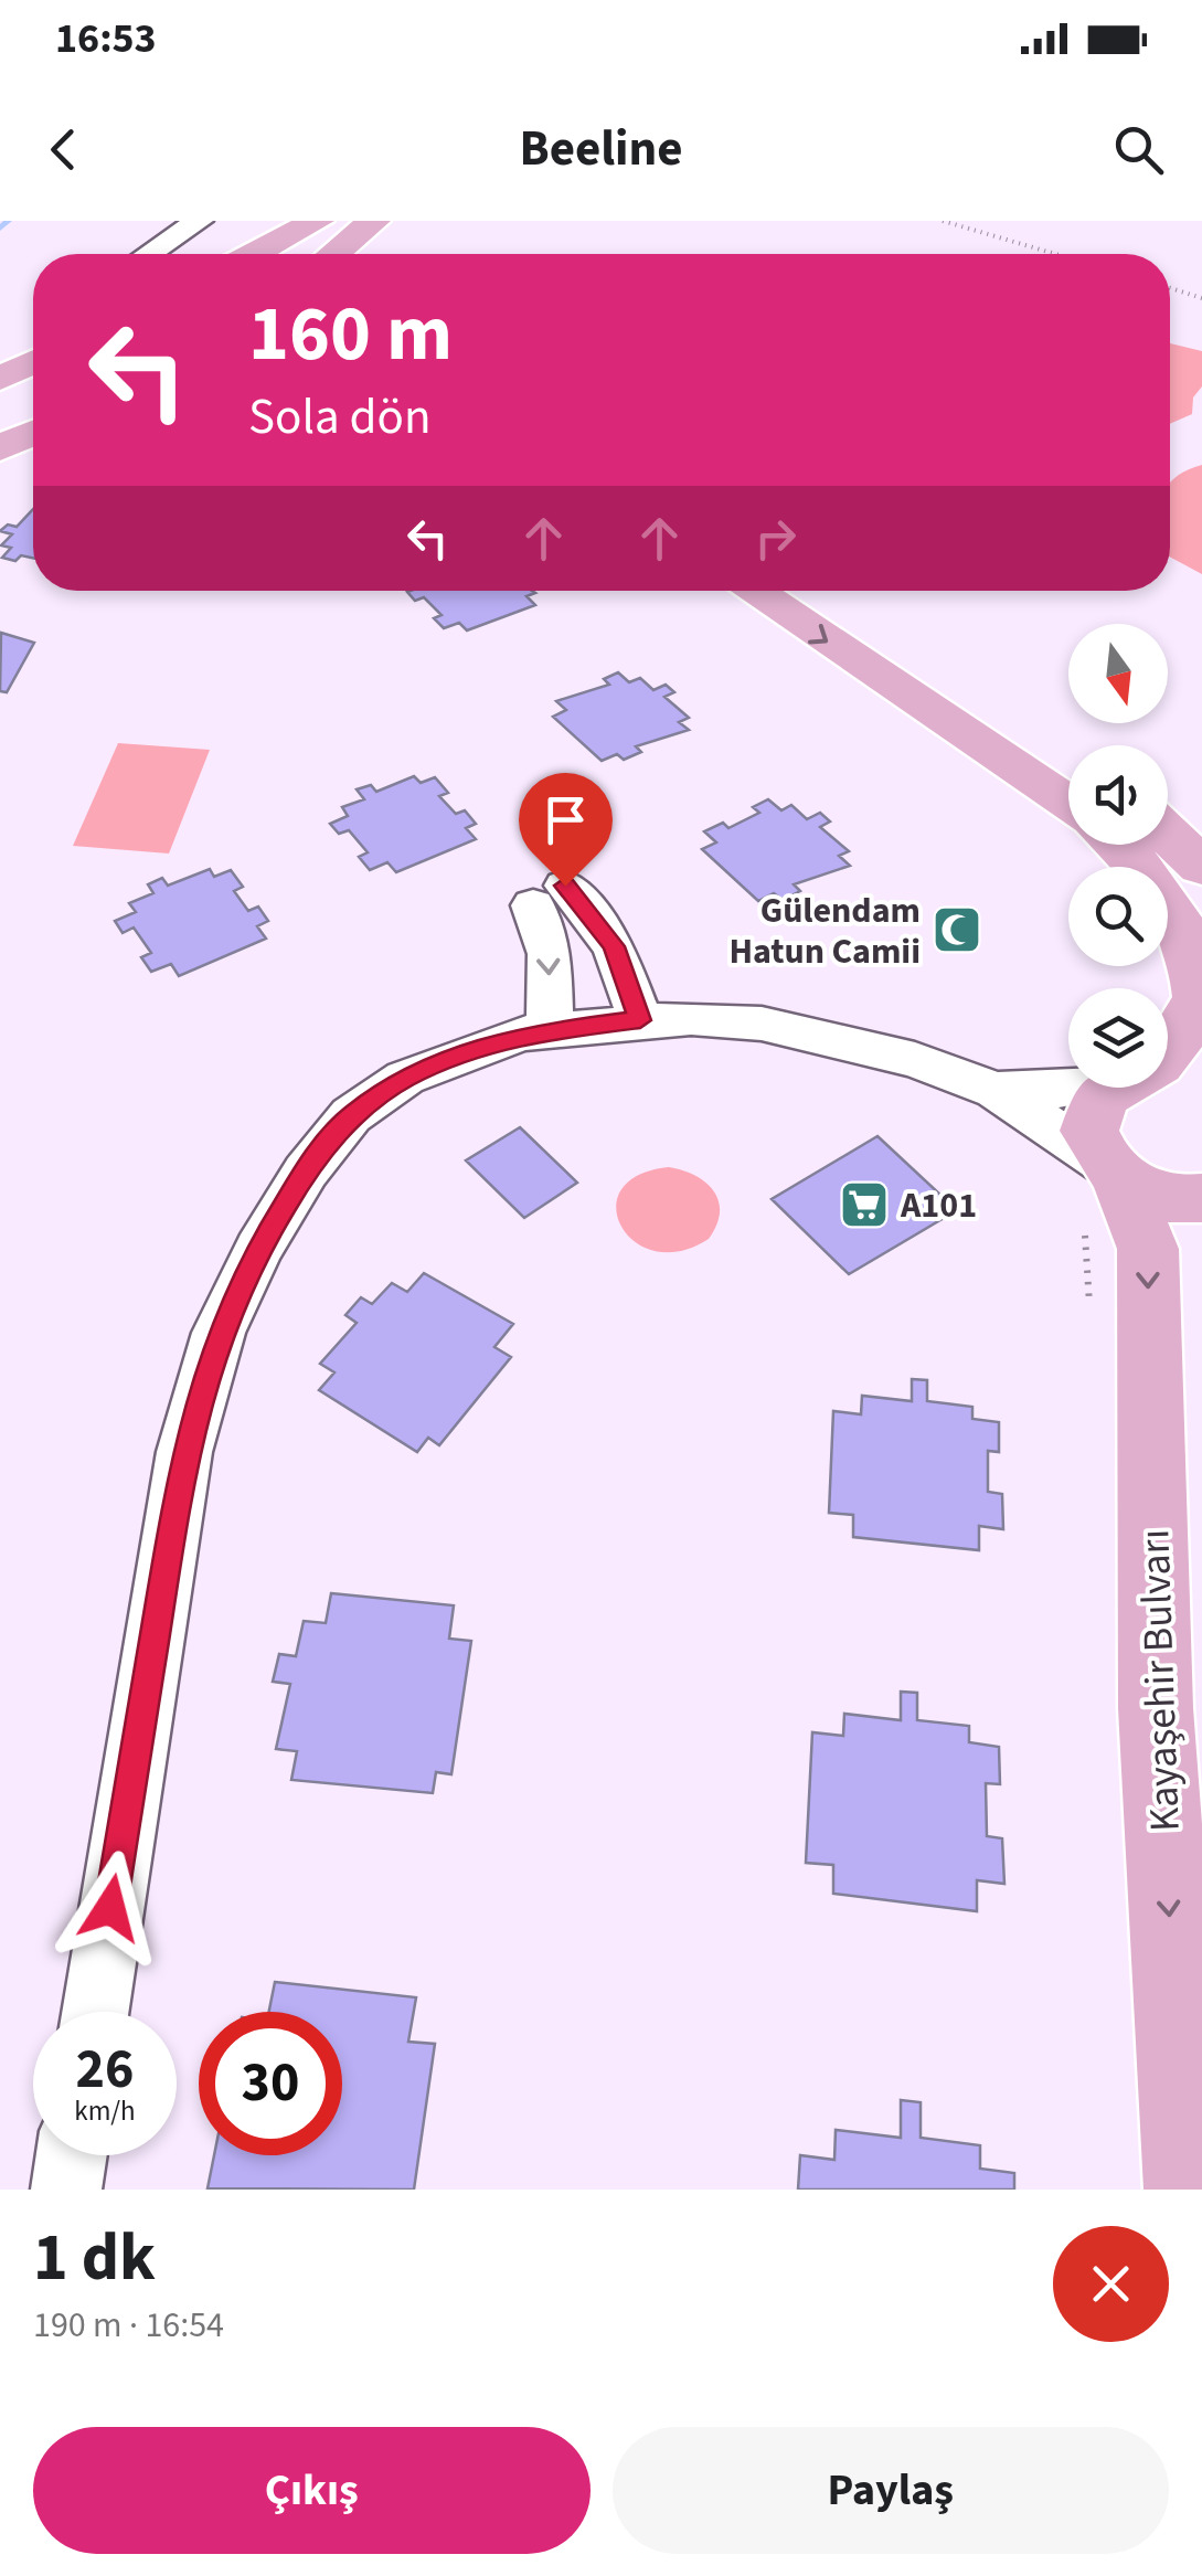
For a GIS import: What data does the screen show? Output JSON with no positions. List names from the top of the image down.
{
  "streets": {
    "main road": ["Kayaşehir Bulvarı"]
  },
  "one_way": ["Kayaşehir Bulvarı"],
  "places": {
    "mosque": ["Gülendam Hatun Camii"],
    "supermarket": ["A101"]
  },
  "north": "bottom",
  "page": {
    "status": "16:53",
    "header": "Beeline",
    "turn": ["160 m", "Sola dön"],
    "speed": "26 km/h",
    "limit": "30",
    "heading": ["1 dk", "190 m · 16:54"],
    "buttons": ["Çıkış", "Paylaş"]
  }
}
